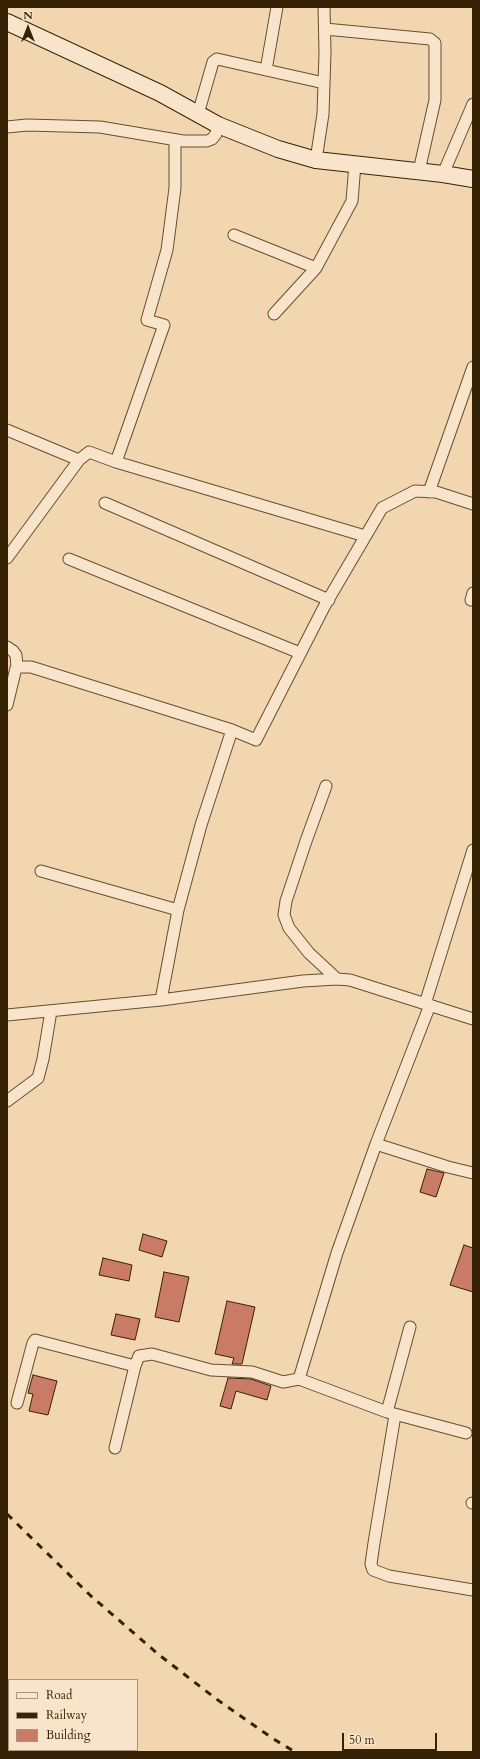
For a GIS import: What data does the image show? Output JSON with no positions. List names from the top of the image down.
{
  "legend": ["Road", "Railway", "Building"],
  "scale_bar": "50 m",
  "north": "top"
}
